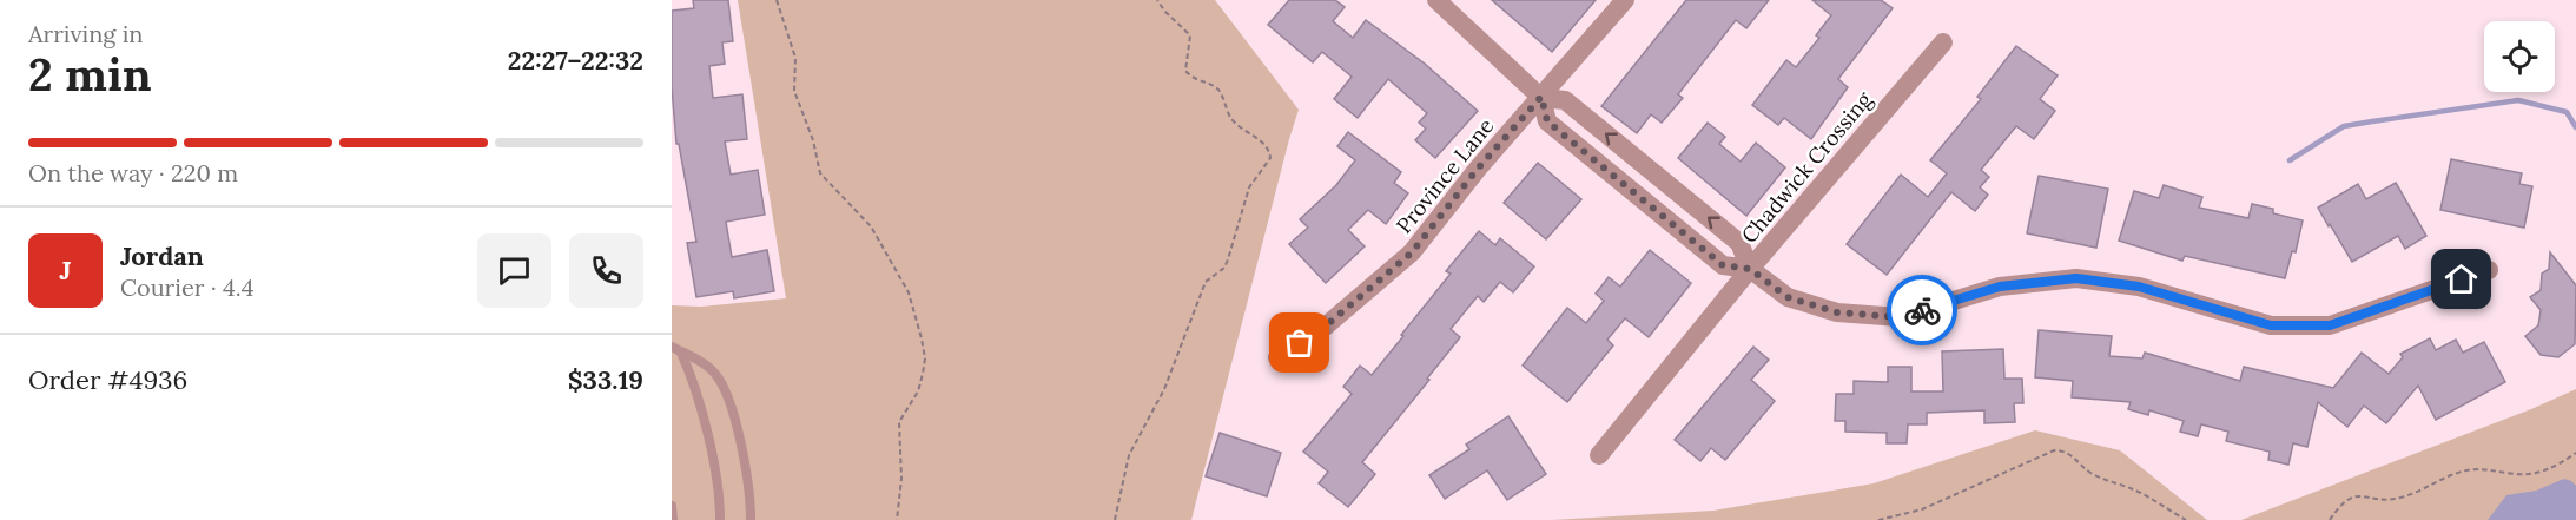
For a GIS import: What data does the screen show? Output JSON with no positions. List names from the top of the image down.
{
  "streets": {
    "street": ["Chadwick Crossing", "Province Lane"]
  },
  "page": {
    "heading": ["2 min", "Arriving in", "22:27–22:32"],
    "panel": [
      "Jordan",
      "Courier · 4.4",
      "Order #4936",
      "$33.19"
    ],
    "bar": "On the way · 220 m",
    "round": "J"
  }
}
